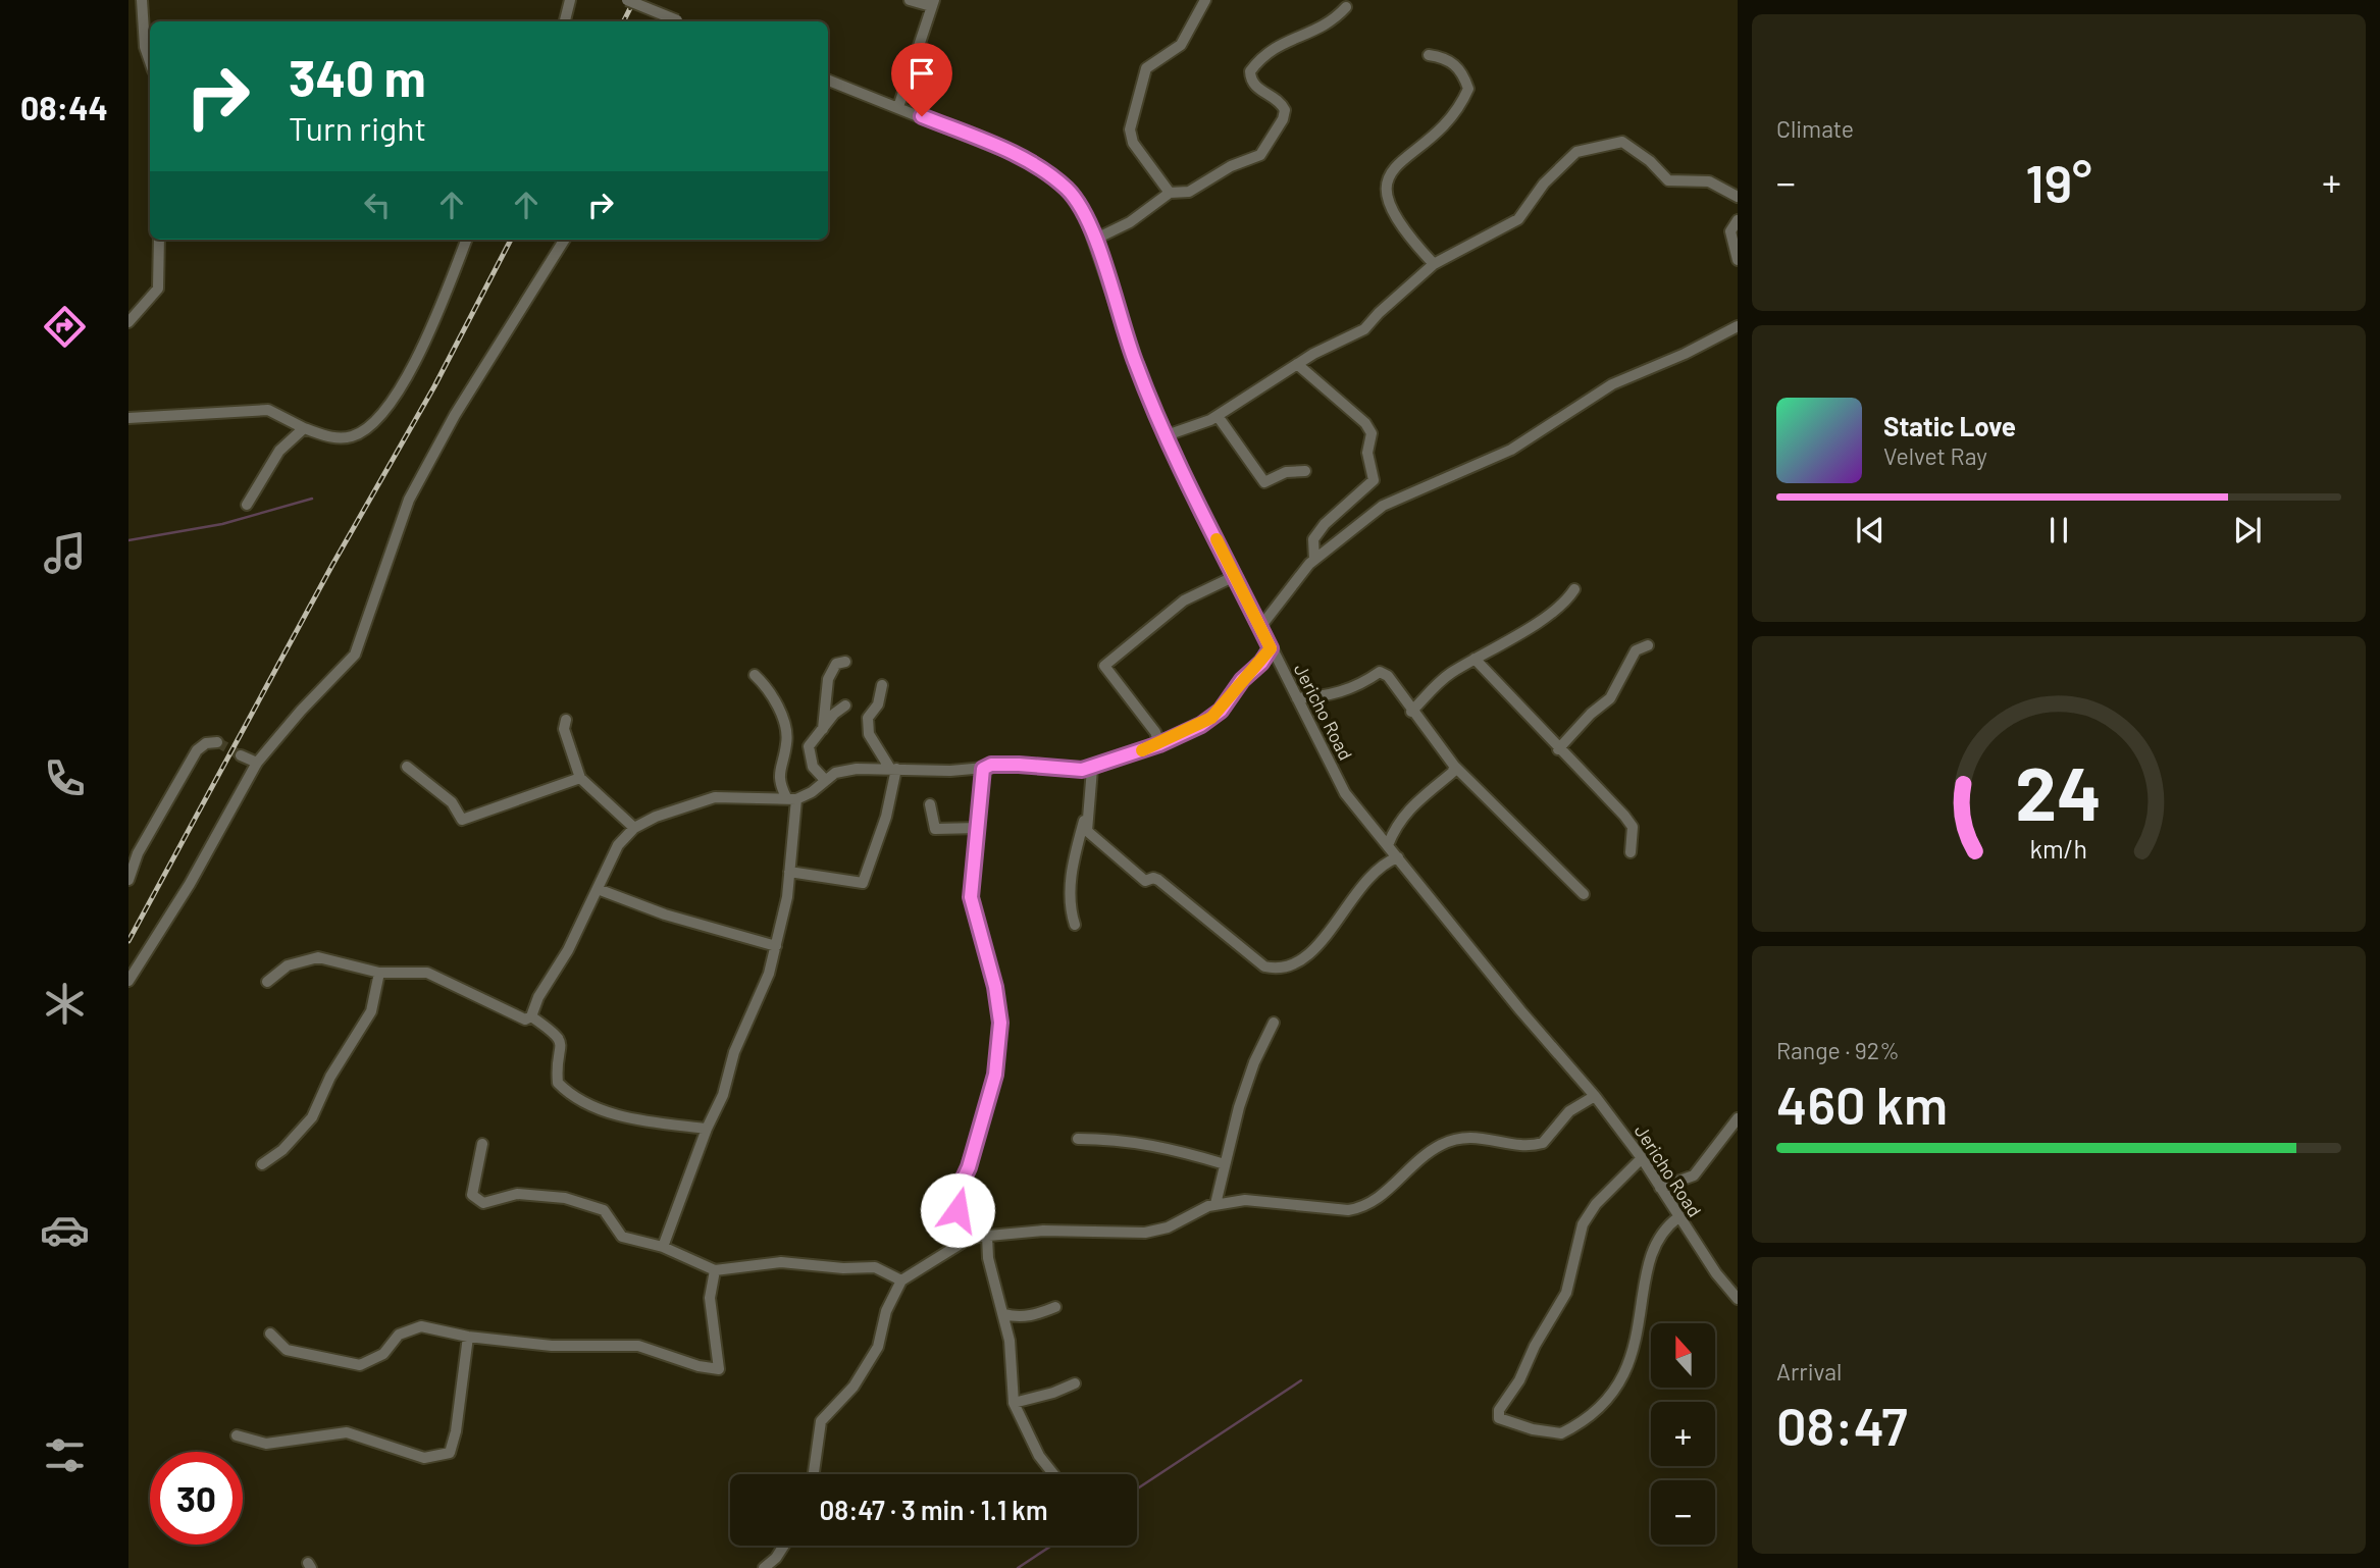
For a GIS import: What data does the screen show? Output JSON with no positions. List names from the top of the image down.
{
  "streets": {
    "street": ["Jericho Road"]
  },
  "north": "top",
  "page": {
    "tabs": "08:44",
    "tile": [
      "Climate",
      ["Range · 92%", "460 km"],
      ["Arrival", "08:47"]
    ],
    "turn": ["340 m", "Turn right"],
    "heat": ["−", "19°", "+"],
    "song": ["Static Love", "Velvet Ray"],
    "map_buttons": ["+", "−"],
    "limit": "30",
    "trip": "08:47 · 3 min · 1.1 km",
    "gauge": ["24", "km/h"]
  }
}
